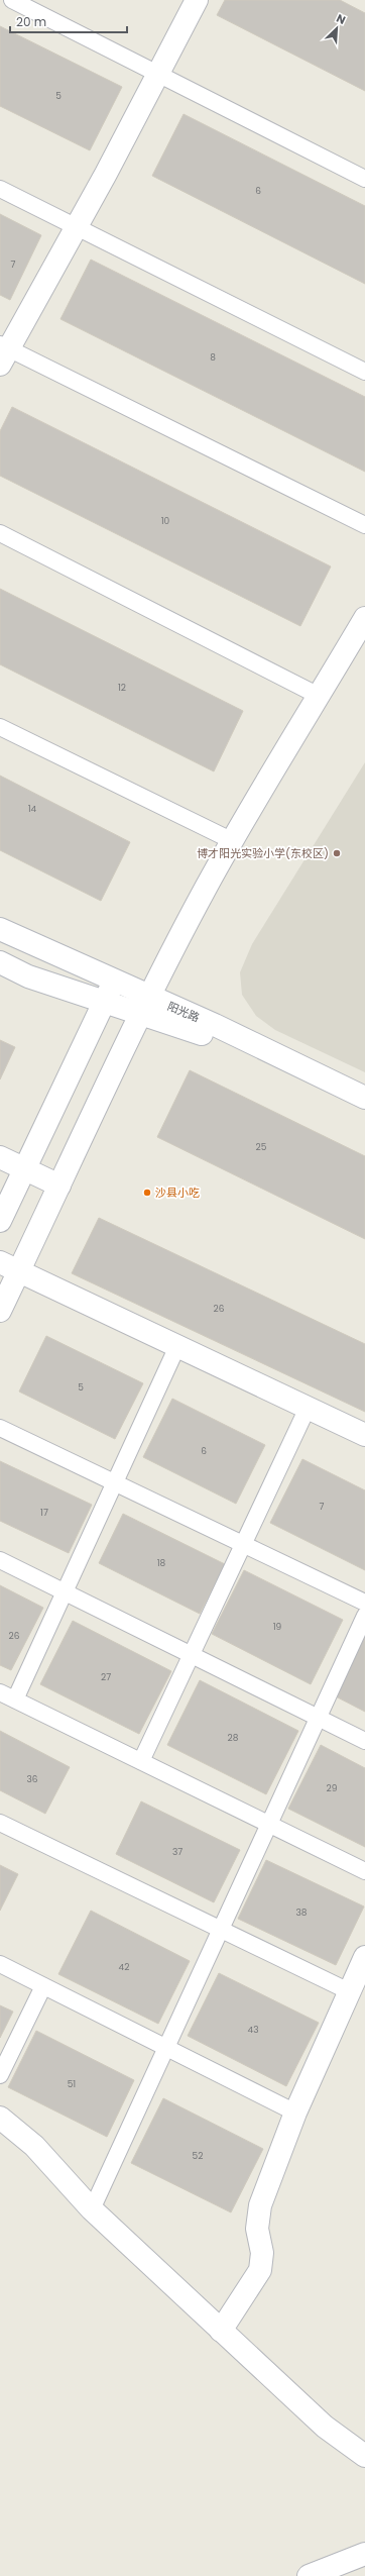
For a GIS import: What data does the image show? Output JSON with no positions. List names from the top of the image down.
{
  "streets": {
    "street": ["阳光路"]
  },
  "places": ["博才阳光实验小学(东校区)", "沙县小吃"],
  "house_numbers": [
    "5",
    "6",
    "7",
    "8",
    "10",
    "12",
    "14",
    "25",
    "26",
    "5",
    "6",
    "7",
    "17",
    "18",
    "19",
    "26",
    "27",
    "28",
    "36",
    "29",
    "37",
    "38",
    "42",
    "43",
    "51",
    "52"
  ],
  "scale_bar": "20 m",
  "north": "top right"
}
